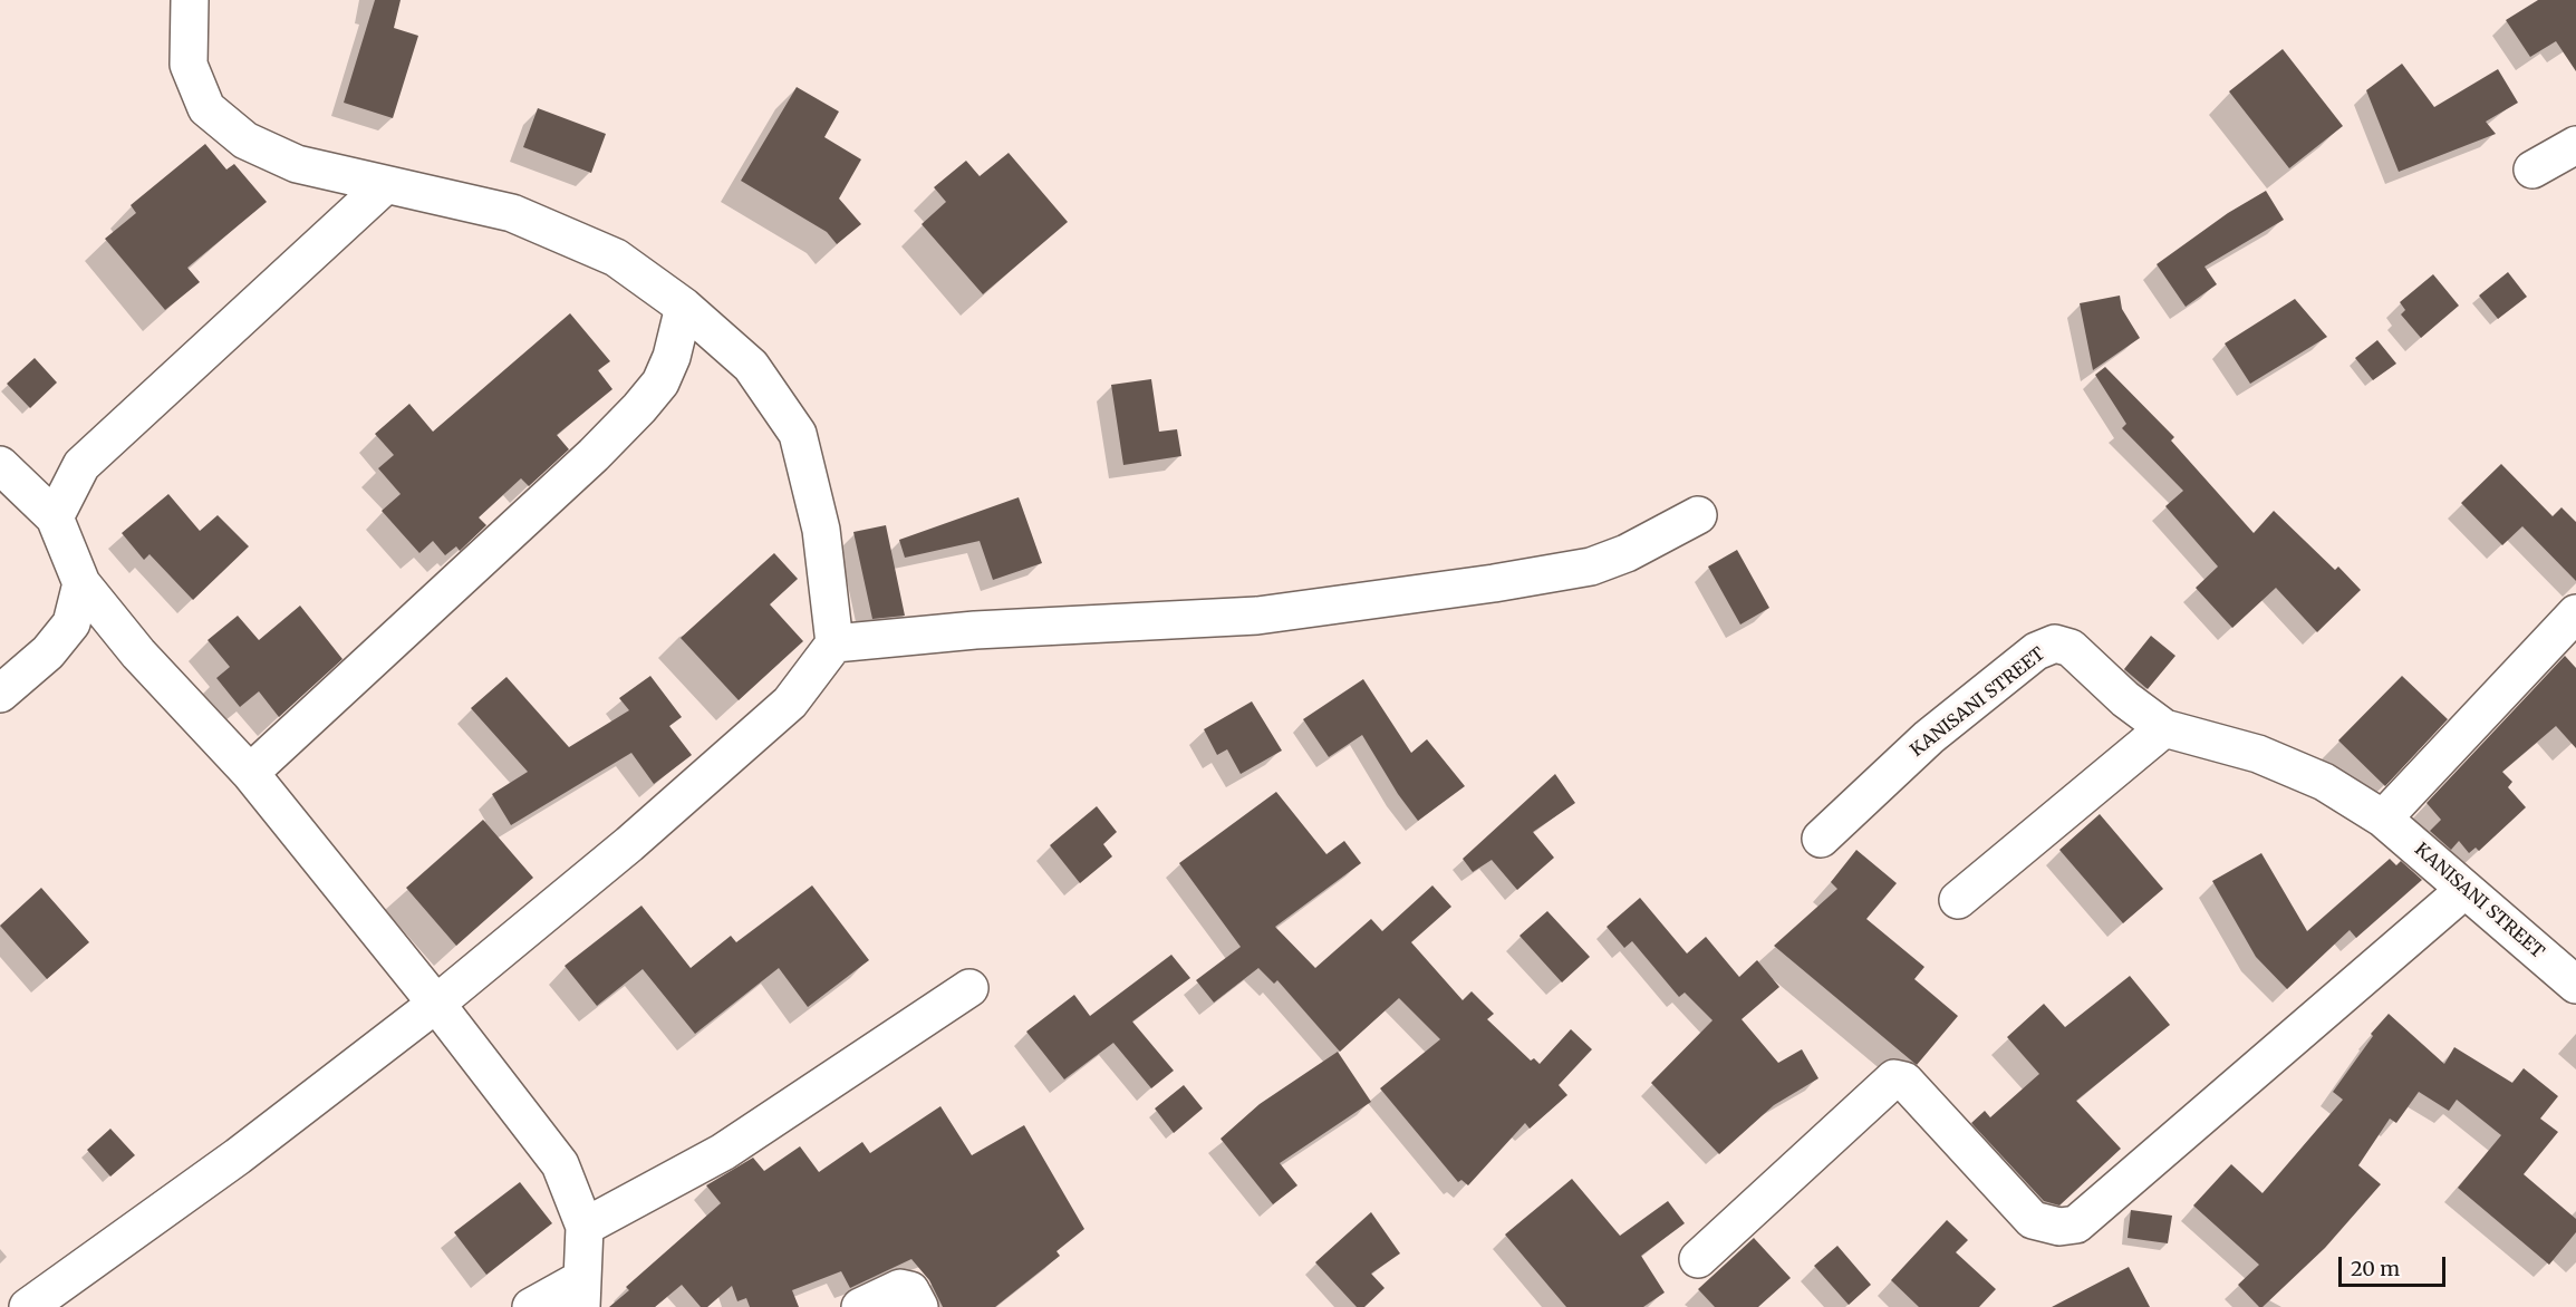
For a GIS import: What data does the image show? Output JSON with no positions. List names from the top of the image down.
{
  "streets": {
    "street": ["KANISANI STREET"]
  },
  "scale_bar": "20 m"
}
